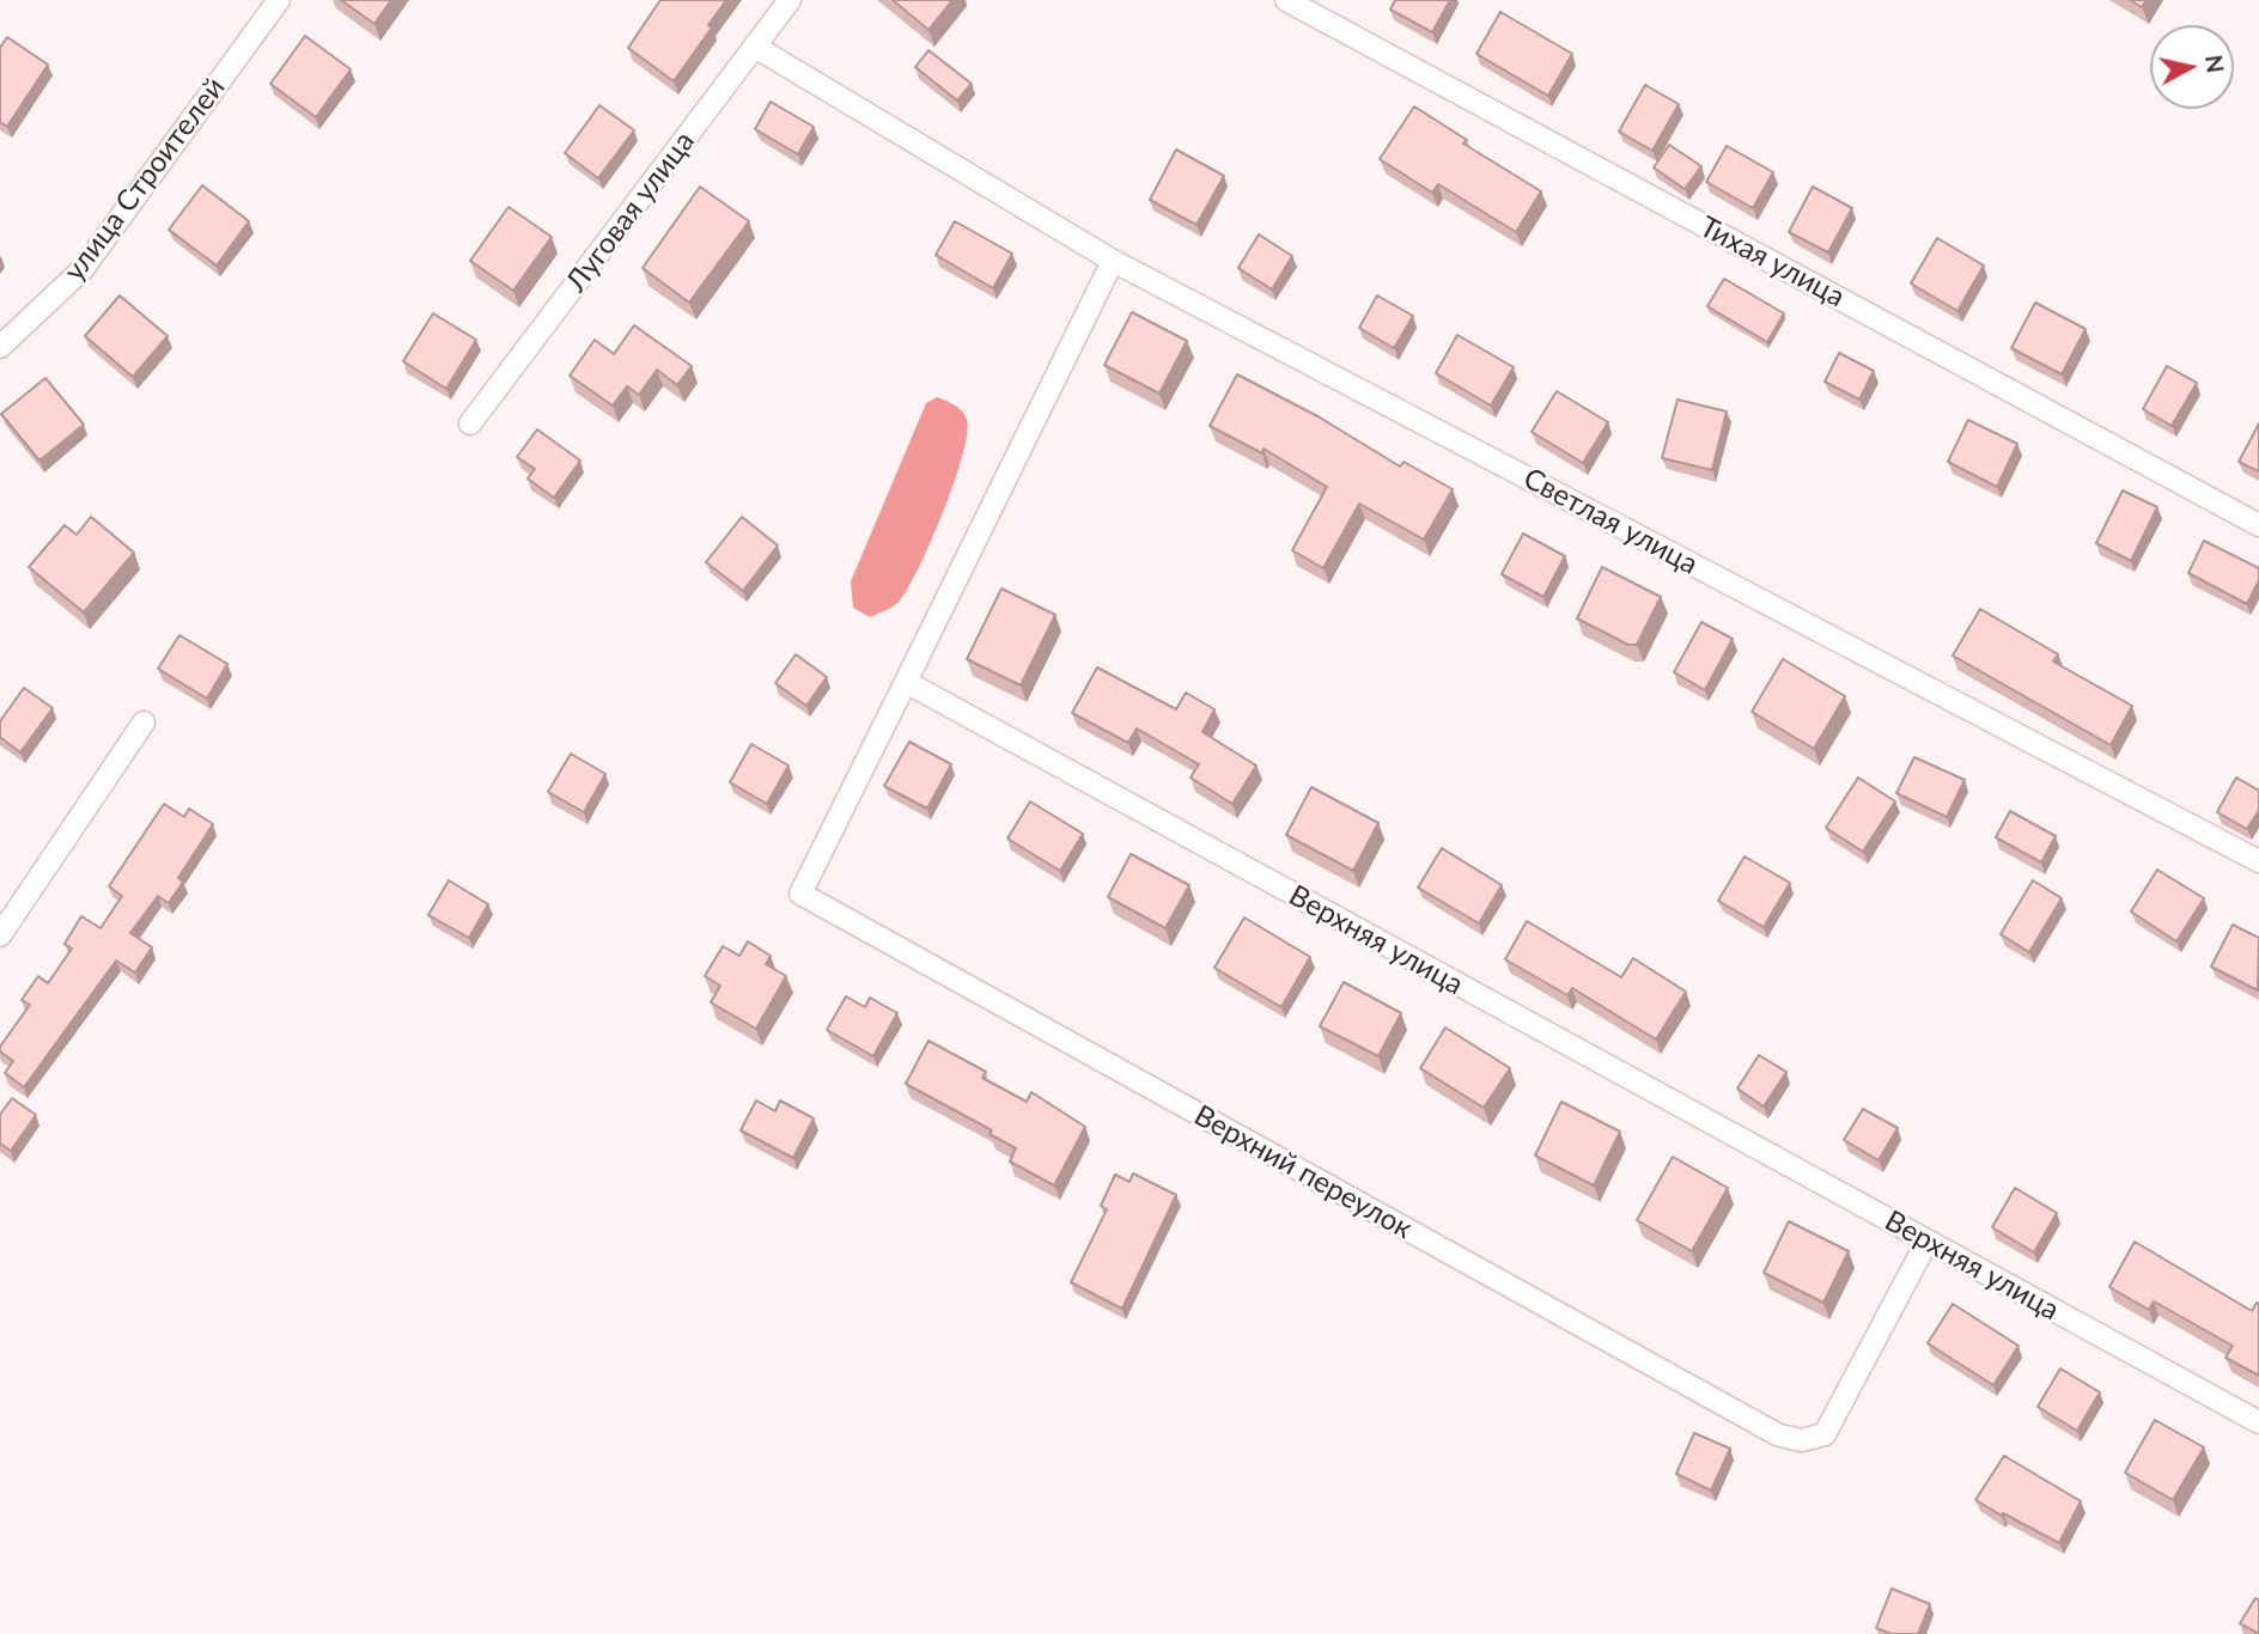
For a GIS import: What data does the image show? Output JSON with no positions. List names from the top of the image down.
{
  "streets": {
    "street": [
      "улица Строителей",
      "Луговая улица",
      "Тихая улица",
      "Светлая улица",
      "Верхняя улица",
      "Верхний переулок"
    ]
  },
  "crossings": [
    ["Луговая улица", "Светлая улица"],
    ["Верхняя улица", "Верхний переулок"]
  ],
  "north": "right"
}
